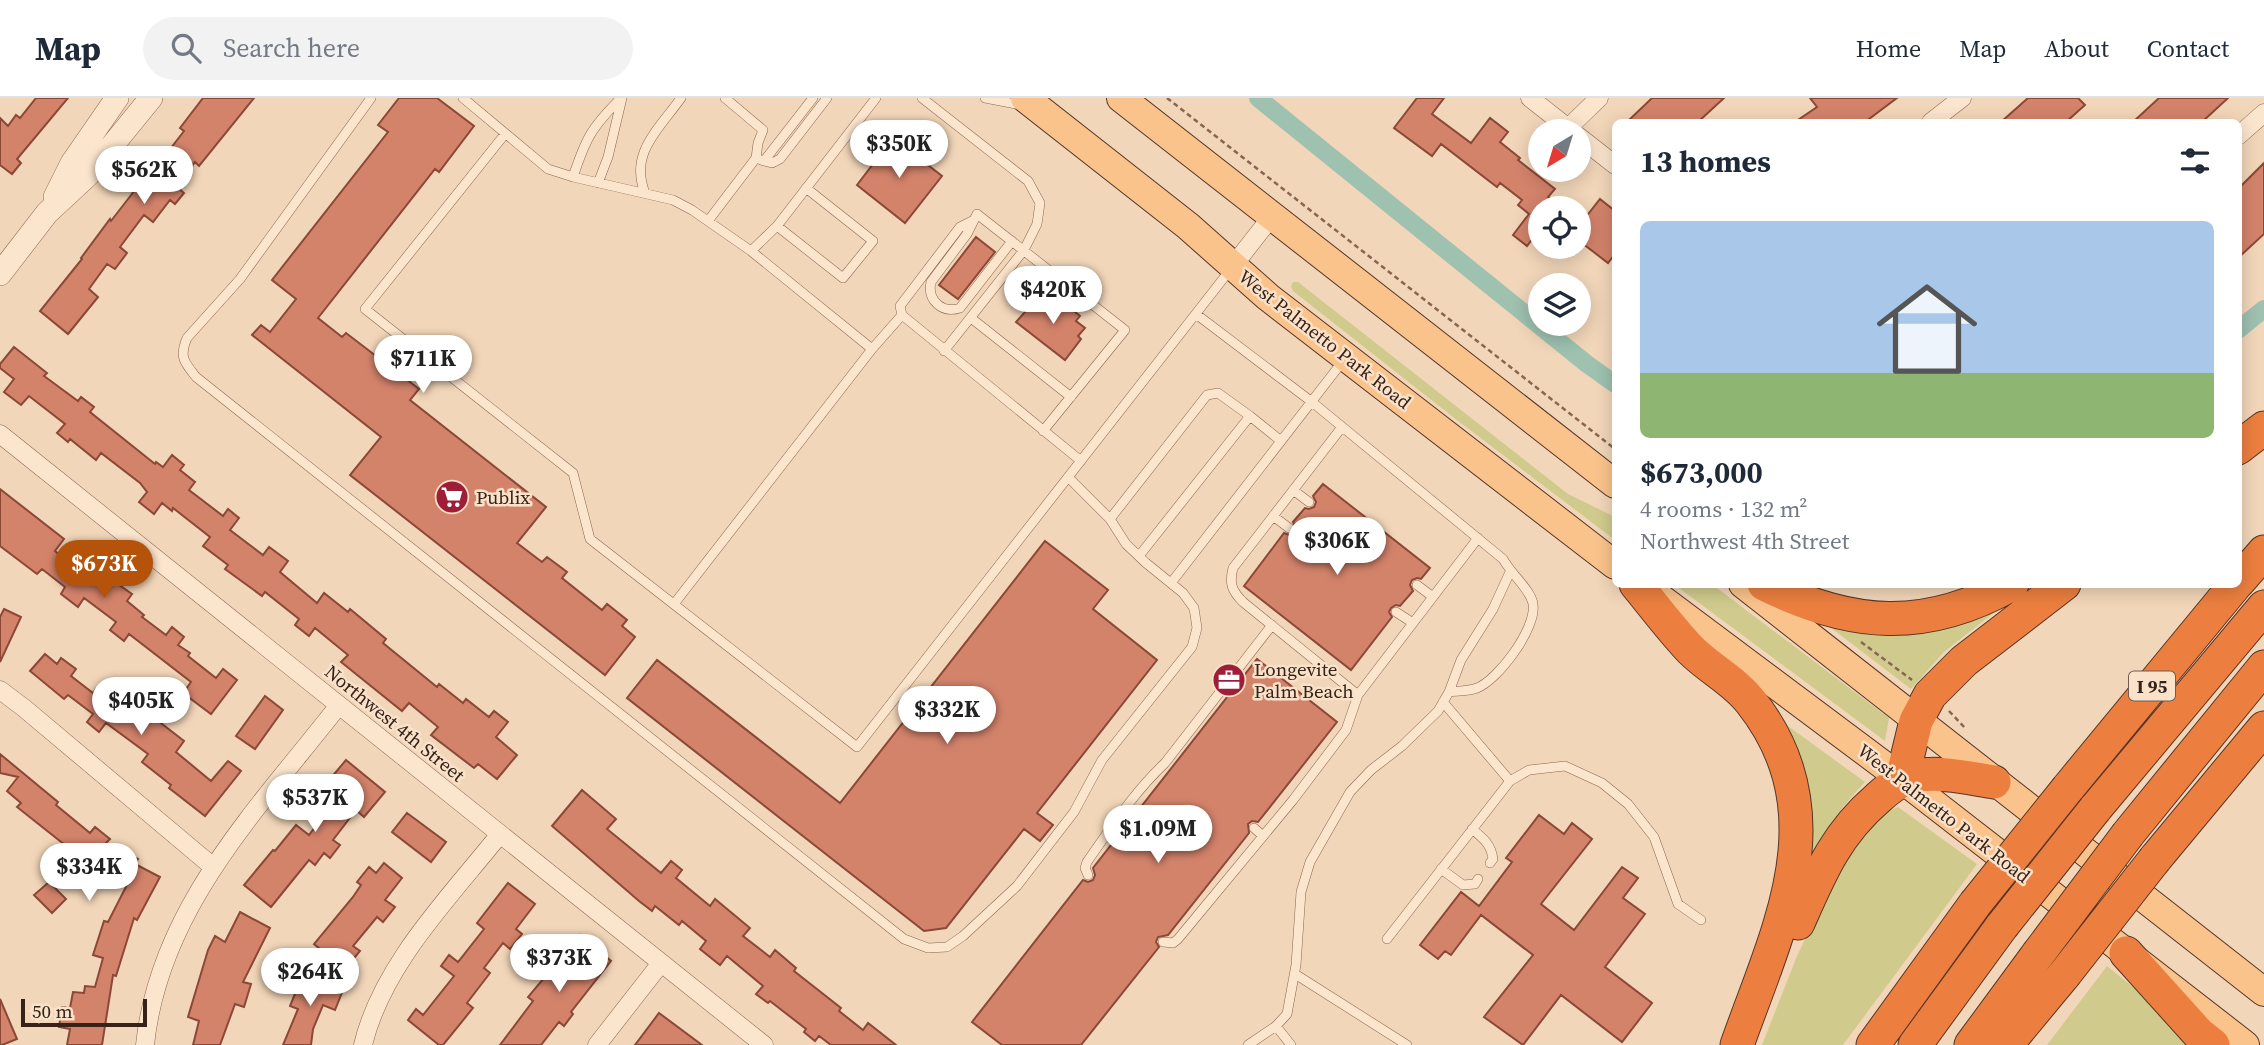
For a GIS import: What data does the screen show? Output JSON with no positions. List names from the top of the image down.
{
  "streets": {
    "highway": ["I 95"],
    "main road": ["West Palmetto Park Road"],
    "street": ["Northwest 4th Street"]
  },
  "places": {
    "supermarket": ["Publix"],
    "office": ["Longevite Palm Beach"]
  },
  "scale_bar": "50 m",
  "north": "bottom left",
  "page": {
    "header": "Map",
    "search": "Search here",
    "nav": [
      "Home",
      "Map",
      "About",
      "Contact"
    ],
    "heading": "13 homes",
    "price": [
      "$350K",
      "$562K",
      "$420K",
      "$711K",
      "$306K",
      "$673K",
      "$405K",
      "$332K",
      "$537K",
      "$1.09M",
      "$334K",
      "$373K",
      "$264K"
    ],
    "list": [
      {
        "name": "$673,000",
        "note": "4 rooms · 132 m² · Northwest 4th Street"
      }
    ],
    "scale": "50 m"
  }
}
